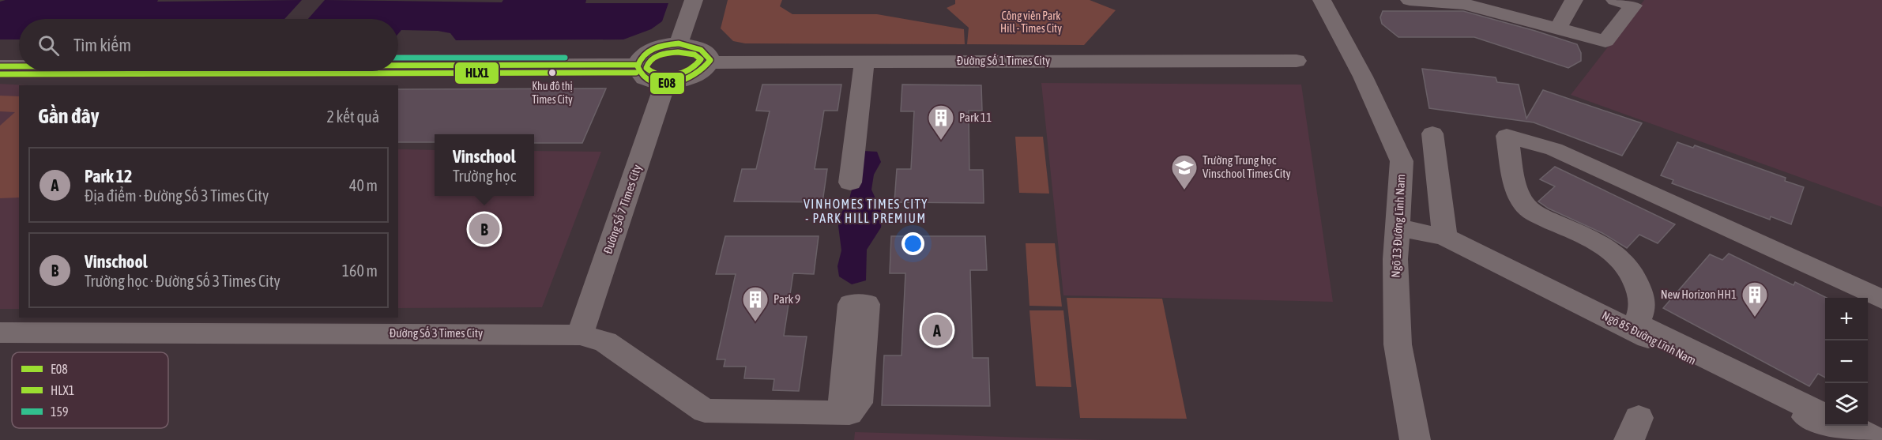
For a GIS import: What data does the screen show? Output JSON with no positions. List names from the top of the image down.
{
  "streets": {
    "street": [
      "Đường Số 1 Times City",
      "Đường Số 7 Times City",
      "Ngõ 13 Đường Lĩnh Nam",
      "Đường Số 3 Times City",
      "Ngõ 85 Đường Lĩnh Nam"
    ]
  },
  "crossings": [
    ["Đường Số 7 Times City", "Đường Số 3 Times City"],
    ["Ngõ 13 Đường Lĩnh Nam", "Ngõ 85 Đường Lĩnh Nam"]
  ],
  "districts": ["VINHOMES TIMES CITY - PARK HILL PREMIUM"],
  "parks": ["Công viên Park Hill - Times City"],
  "places": {
    "other": ["Khu đô thị Times City"],
    "building": ["Park 11", "New Horizon HH1", "Park 9"],
    "school or university": ["Trường Trung học Vinschool Times City"]
  },
  "lines": ["transit line E08", "transit line HLX1", "transit line 159"],
  "legend": ["E08", "HLX1", "159"],
  "page": {
    "search": "Tìm kiếm",
    "heading": ["Gần đây", "2 kết quả"],
    "popup": ["Vinschool", "Trường học"],
    "list": [
      {
        "mark": "A",
        "name": "Park 12",
        "note": "Địa điểm · Đường Số 3 Times City",
        "value": "40 m"
      },
      {
        "mark": "B",
        "name": "Vinschool",
        "note": "Trường học · Đường Số 3 Times City",
        "value": "160 m"
      }
    ],
    "pins": ["B", "A"],
    "map_buttons": ["+", "−"]
  }
}
